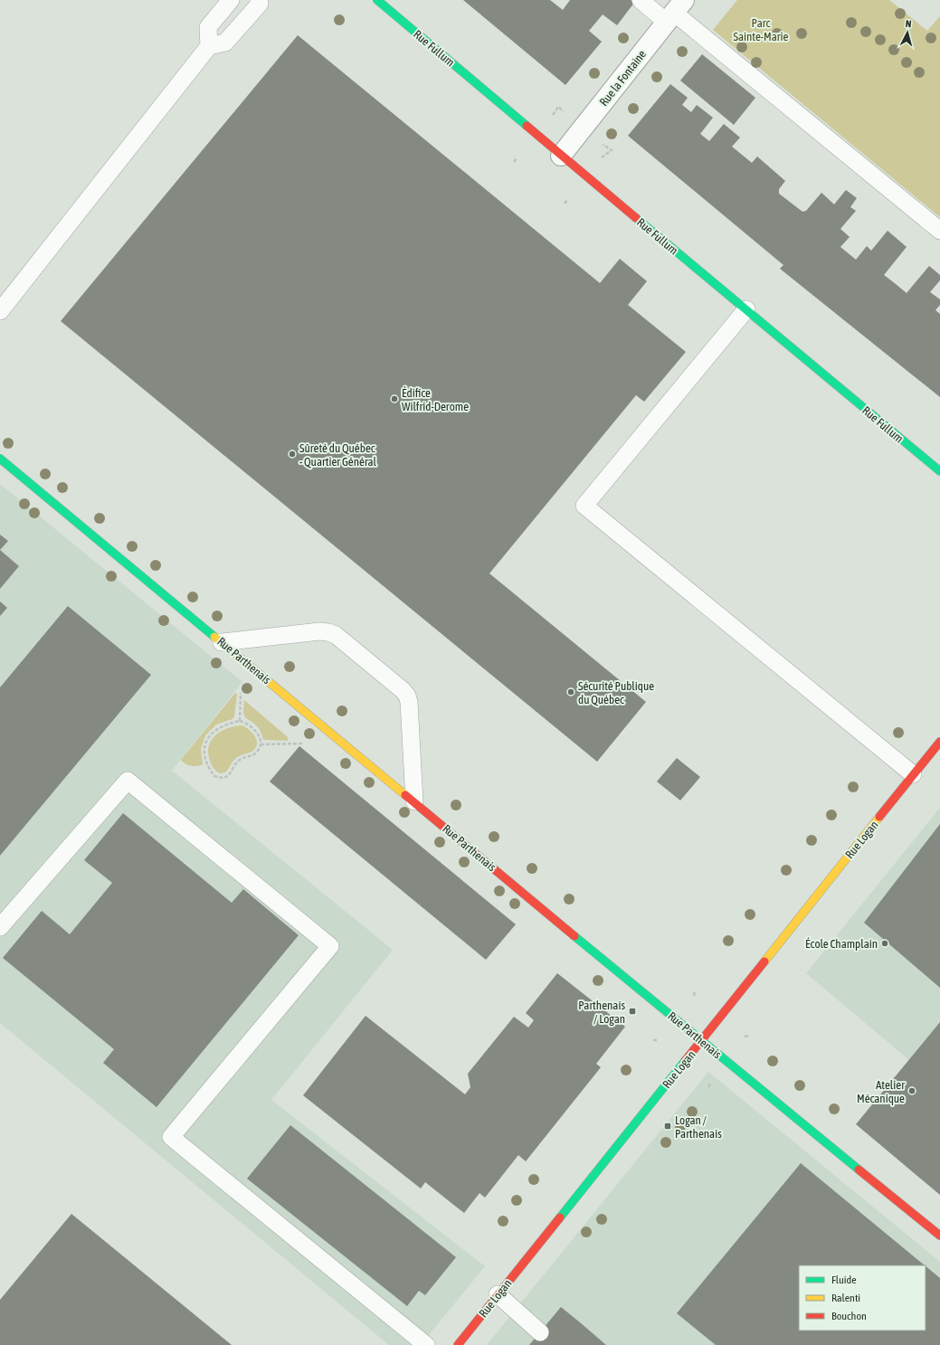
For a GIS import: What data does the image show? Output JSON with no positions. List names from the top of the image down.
{
  "streets": {
    "street": [
      "Rue Fullum",
      "Rue la Fontaine",
      "Rue Parthenais",
      "Rue Logan"
    ]
  },
  "crossings": [
    ["Rue Fullum", "Rue la Fontaine"],
    ["Rue Parthenais", "Rue Logan"]
  ],
  "parks": ["Parc Sainte-Marie"],
  "places": {
    "other": [
      "Édifice Wilfrid-Derome",
      "Sûreté du Québec - Quartier Général",
      "Sécurité Publique du Québec",
      "École Champlain",
      "Atelier Mécanique"
    ],
    "transit": ["Parthenais / Logan", "Logan / Parthenais"]
  },
  "legend": ["Fluide", "Ralenti", "Bouchon"],
  "north": "top"
}
